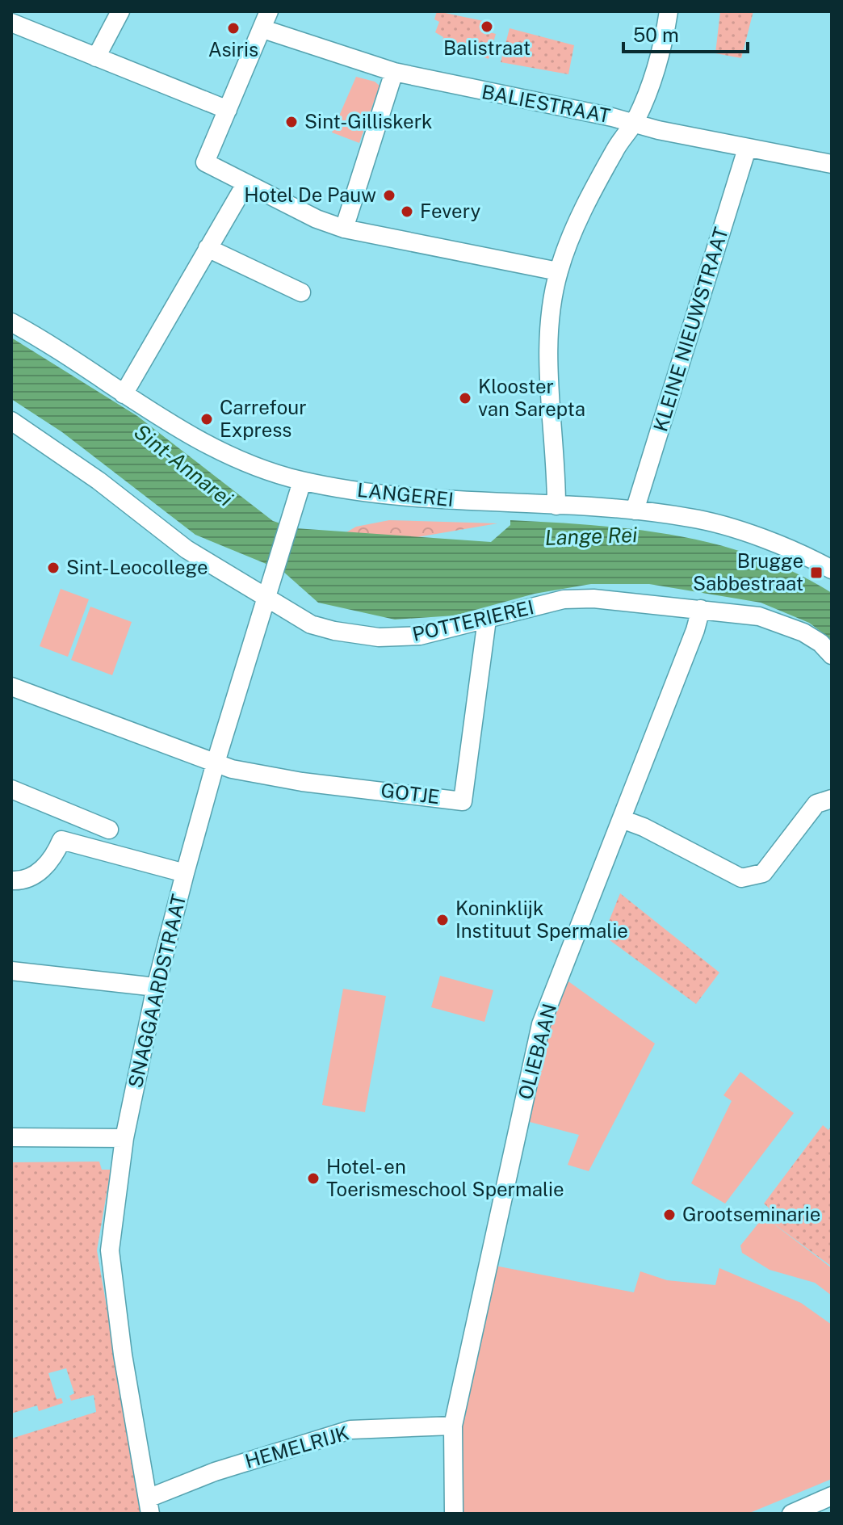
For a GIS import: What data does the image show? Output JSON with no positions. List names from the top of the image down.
{
  "streets": {
    "street": [
      "BALIESTRAAT",
      "KLEINE NIEUWSTRAAT",
      "LANGEREI",
      "POTTERIEREI",
      "GOTJE",
      "SNAGGAARDSTRAAT",
      "OLIEBAAN",
      "HEMELRIJK"
    ]
  },
  "crossings": [
    ["BALIESTRAAT", "KLEINE NIEUWSTRAAT"],
    ["KLEINE NIEUWSTRAAT", "LANGEREI"],
    ["LANGEREI", "SNAGGAARDSTRAAT"],
    ["POTTERIEREI", "GOTJE"],
    ["POTTERIEREI", "SNAGGAARDSTRAAT"],
    ["POTTERIEREI", "OLIEBAAN"],
    ["GOTJE", "SNAGGAARDSTRAAT"],
    ["SNAGGAARDSTRAAT", "HEMELRIJK"],
    ["OLIEBAAN", "HEMELRIJK"]
  ],
  "water": ["Sint-Annarei", "Lange Rei"],
  "places": {
    "other": [
      "Balistraat",
      "Asiris",
      "Sint-Gilliskerk",
      "Hotel De Pauw",
      "Fevery",
      "Klooster van Sarepta",
      "Carrefour Express",
      "Sint-Leocollege",
      "Koninklijk Instituut Spermalie",
      "Hotel- en Toerismeschool Spermalie",
      "Grootseminarie"
    ],
    "transit": ["Brugge Sabbestraat"]
  },
  "scale_bar": "50 m"
}
